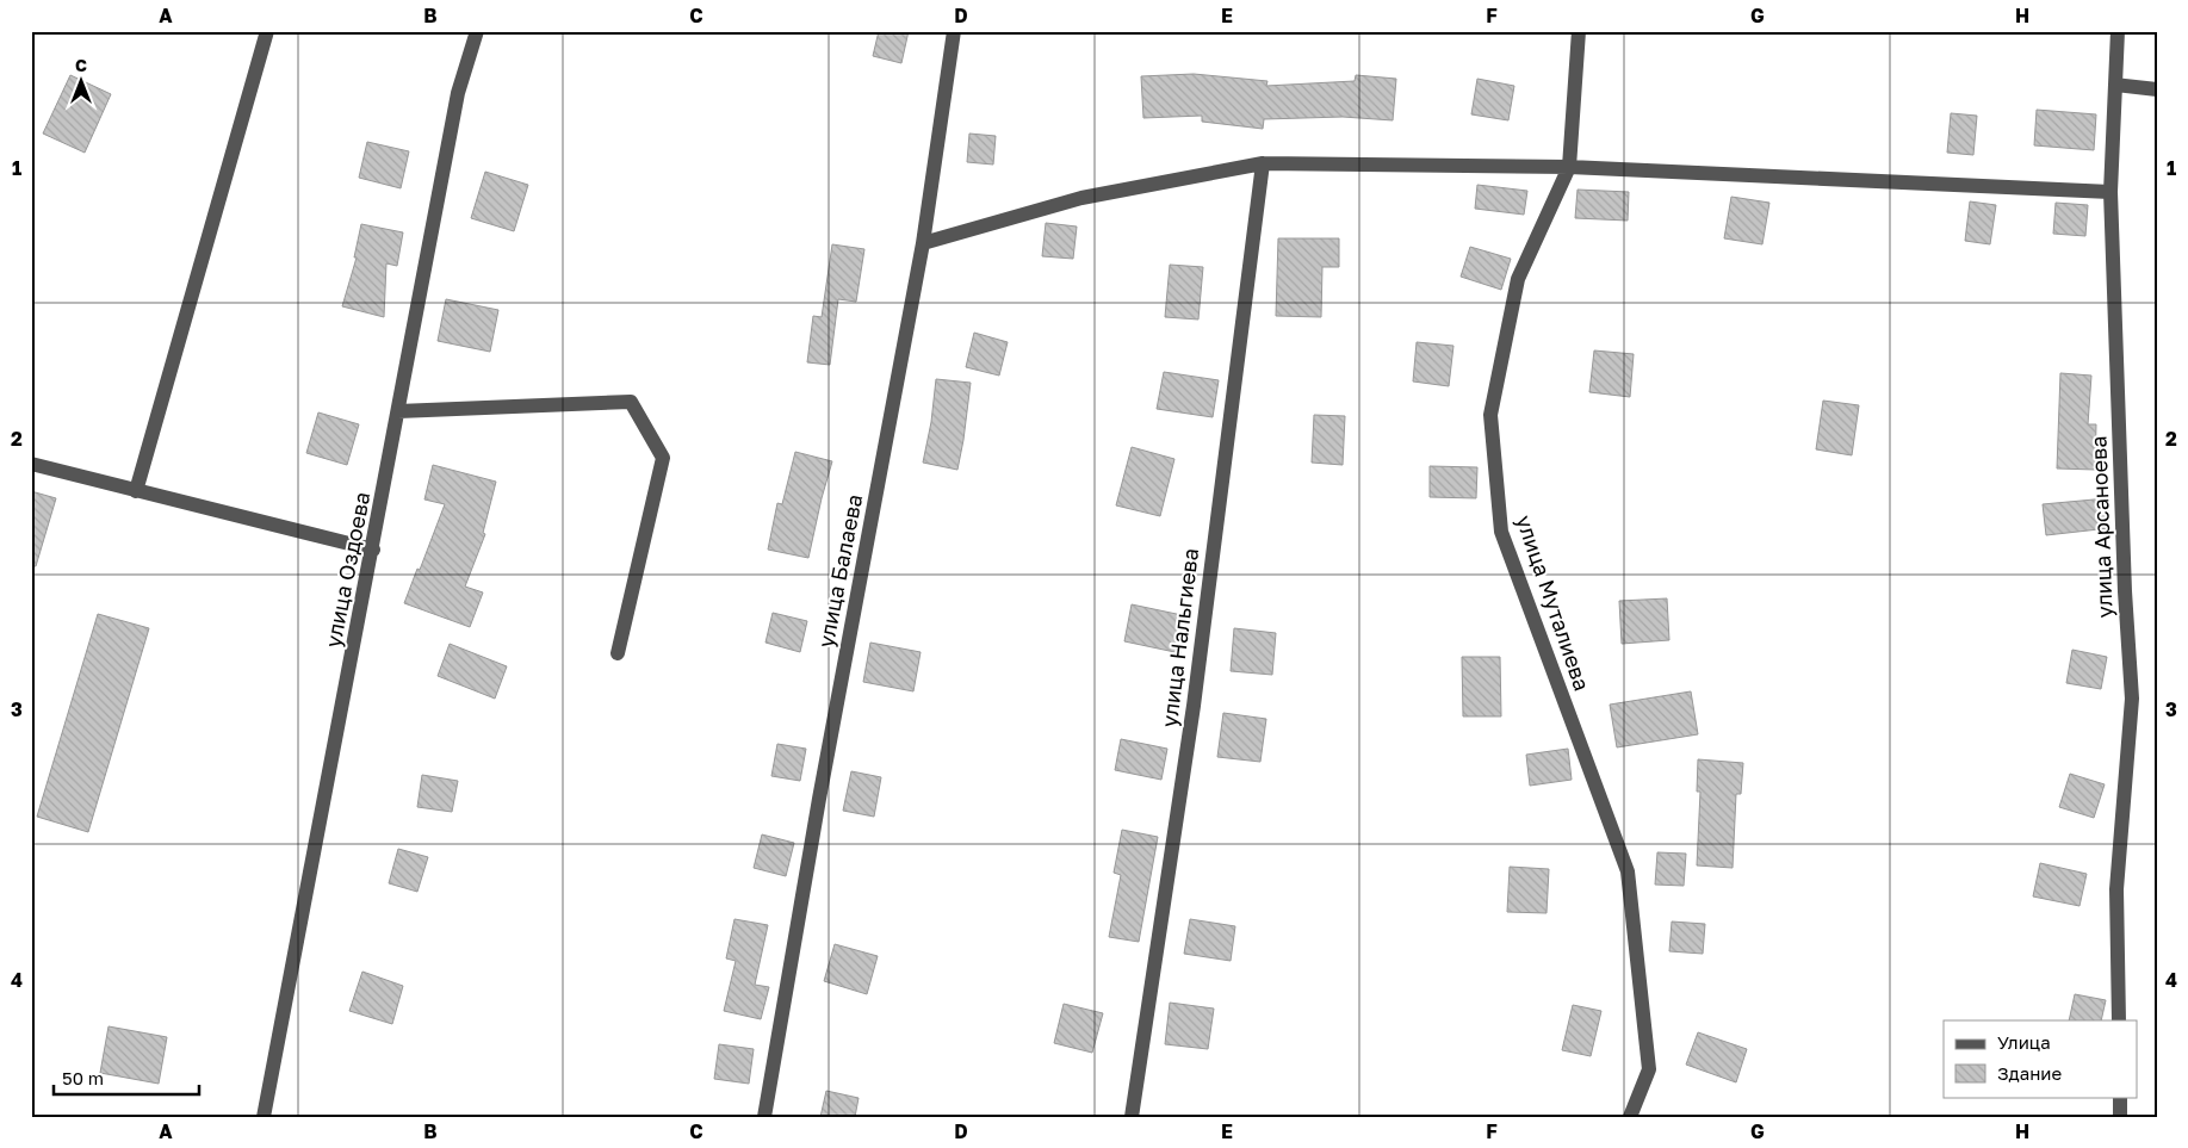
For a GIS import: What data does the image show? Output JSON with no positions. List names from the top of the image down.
{
  "streets": {
    "street": [
      "улица Арсаноева",
      "улица Оздоева",
      "улица Балаева",
      "улица Муталиева",
      "улица Нальгиева"
    ]
  },
  "legend": ["Улица", "Здание"],
  "scale_bar": "50 m",
  "north": "top",
  "grid": {
    "columns": [
      "A",
      "B",
      "C",
      "D",
      "E",
      "F",
      "G",
      "H"
    ],
    "rows": [
      "1",
      "2",
      "3",
      "4"
    ]
  }
}
